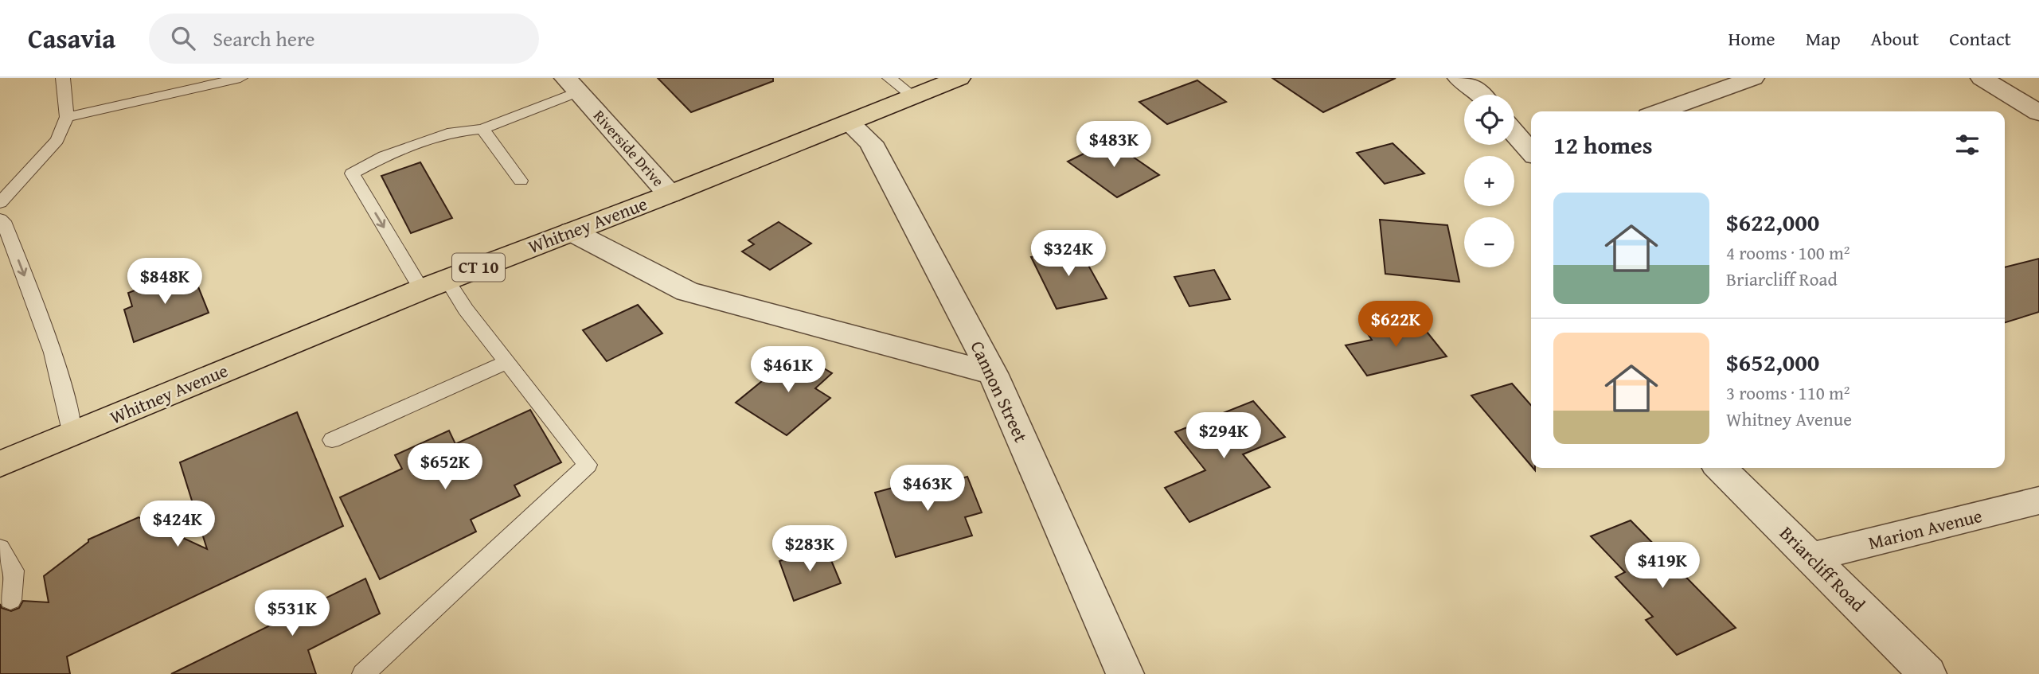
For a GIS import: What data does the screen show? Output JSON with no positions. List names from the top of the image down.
{
  "streets": {
    "main road": ["Whitney Avenue", "CT 10"],
    "street": [
      "Riverside Drive",
      "Cannon Street",
      "Marion Avenue",
      "Briarcliff Road"
    ]
  },
  "crossings": [
    ["Riverside Drive", "Whitney Avenue"],
    ["Whitney Avenue", "Cannon Street"],
    ["Marion Avenue", "Briarcliff Road"]
  ],
  "page": {
    "header": "Casavia",
    "search": "Search here",
    "nav": [
      "Home",
      "Map",
      "About",
      "Contact"
    ],
    "map_buttons": ["+", "−"],
    "heading": "12 homes",
    "price": [
      "$483K",
      "$324K",
      "$848K",
      "$622K",
      "$461K",
      "$294K",
      "$652K",
      "$463K",
      "$424K",
      "$283K",
      "$419K",
      "$531K"
    ],
    "list": [
      {
        "name": "$622,000",
        "note": "4 rooms · 100 m² · Briarcliff Road"
      },
      {
        "name": "$652,000",
        "note": "3 rooms · 110 m² · Whitney Avenue"
      }
    ]
  }
}
